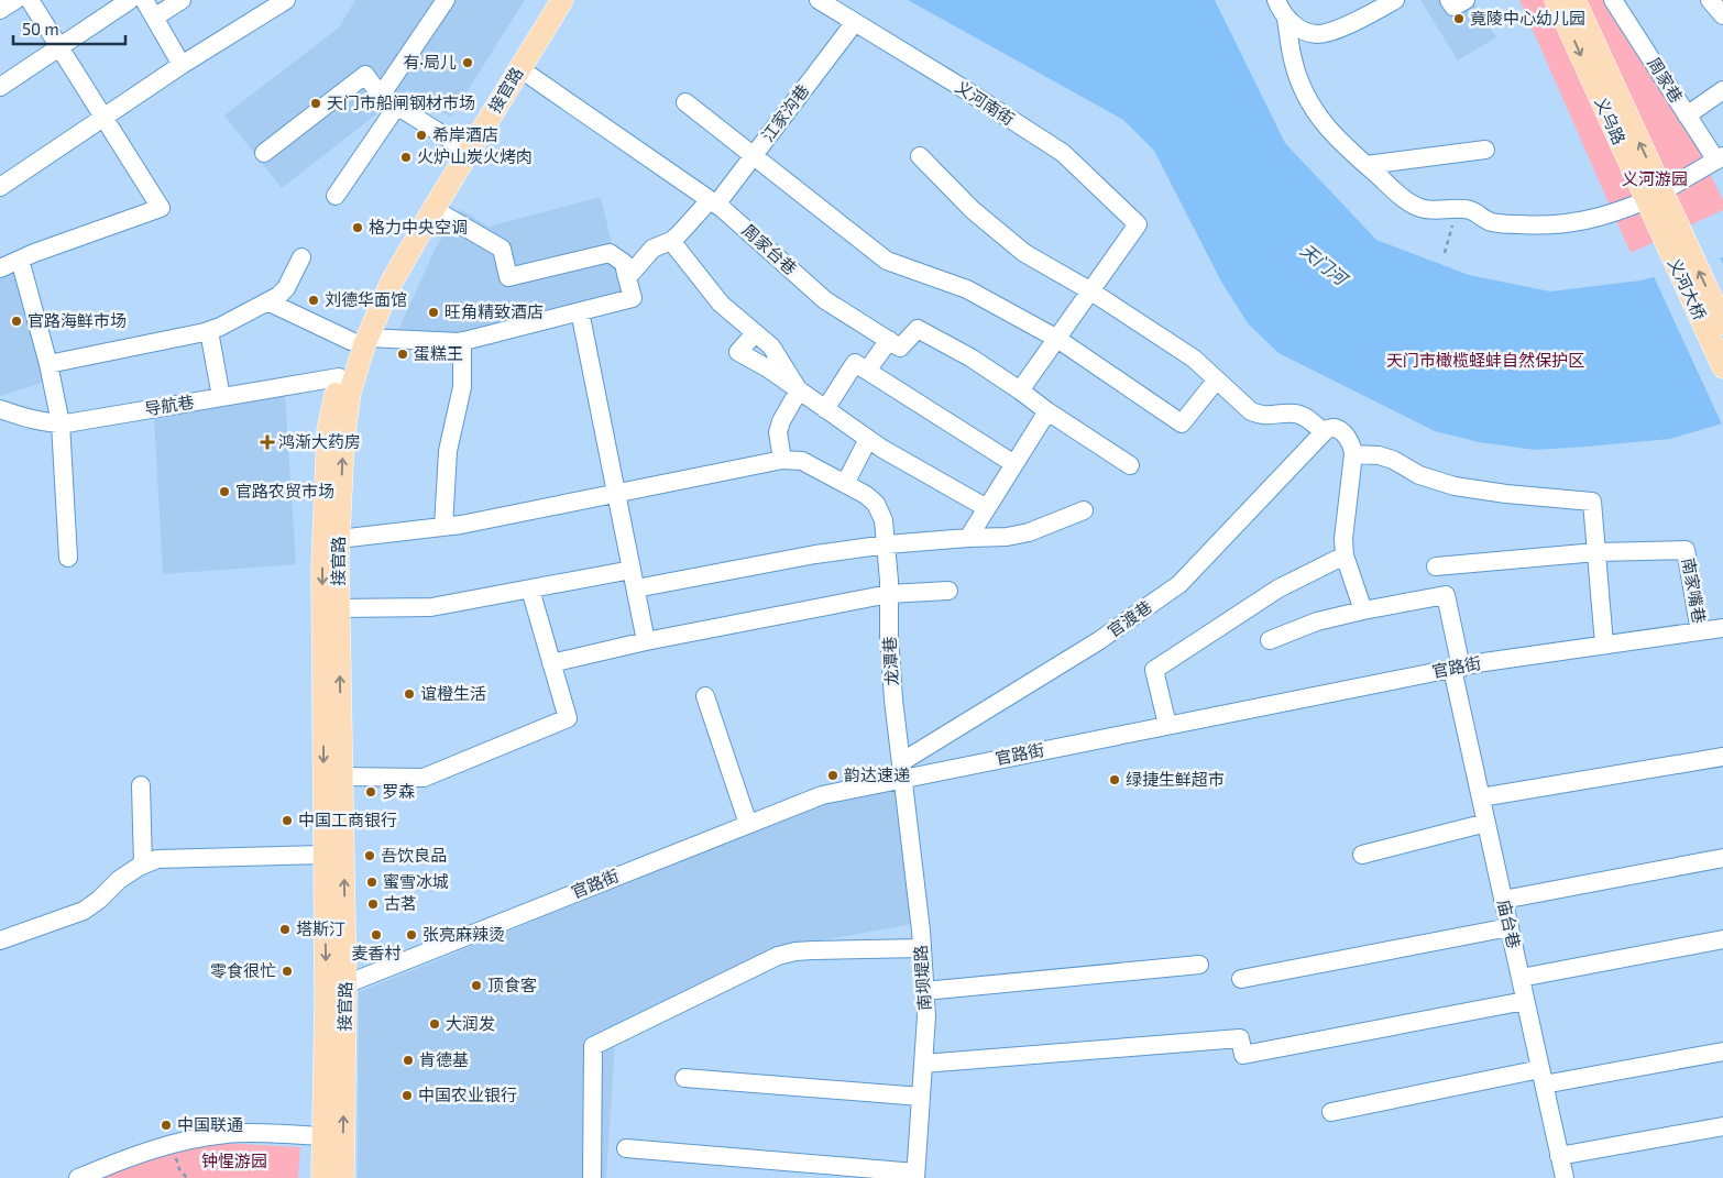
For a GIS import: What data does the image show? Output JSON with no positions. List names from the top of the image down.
{
  "streets": {
    "main road": ["接官路", "义乌路", "义河大桥"],
    "street": [
      "周家巷",
      "义河南街",
      "江家沟巷",
      "周家台巷",
      "导航巷",
      "南家嘴巷",
      "官渡巷",
      "龙潭巷",
      "官路街",
      "庙台巷",
      "南坝堤路"
    ]
  },
  "crossings": [
    ["接官路", "周家台巷"],
    ["接官路", "导航巷"],
    ["接官路", "官路街"],
    ["义河南街", "江家沟巷"],
    ["江家沟巷", "周家台巷"],
    ["义乌路", "义河大桥"],
    ["南家嘴巷", "官路街"],
    ["官渡巷", "龙潭巷"],
    ["官渡巷", "官路街"],
    ["官渡巷", "南坝堤路"],
    ["龙潭巷", "官路街"],
    ["龙潭巷", "南坝堤路"],
    ["官路街", "庙台巷"],
    ["官路街", "南坝堤路"]
  ],
  "water": ["天门河"],
  "parks": ["义河游园", "天门市橄榄蛏蚌自然保护区", "钟惺游园"],
  "places": {
    "other": [
      "竟陵中心幼儿园",
      "有·局儿",
      "天门市船闸钢材市场",
      "希岸酒店",
      "火炉山炭火烤肉",
      "格力中央空调",
      "刘德华面馆",
      "旺角精致酒店",
      "官路海鲜市场",
      "蛋糕王",
      "官路农贸市场",
      "谊橙生活",
      "韵达速递",
      "绿捷生鲜超市",
      "罗森",
      "中国工商银行",
      "吾饮良品",
      "蜜雪冰城",
      "古茗",
      "塔斯汀",
      "麦香村",
      "张亮麻辣烫",
      "零食很忙",
      "顶食客",
      "大润发",
      "肯德基",
      "中国农业银行",
      "中国联通"
    ],
    "health": ["鸿渐大药房"]
  },
  "scale_bar": "50 m"
}
